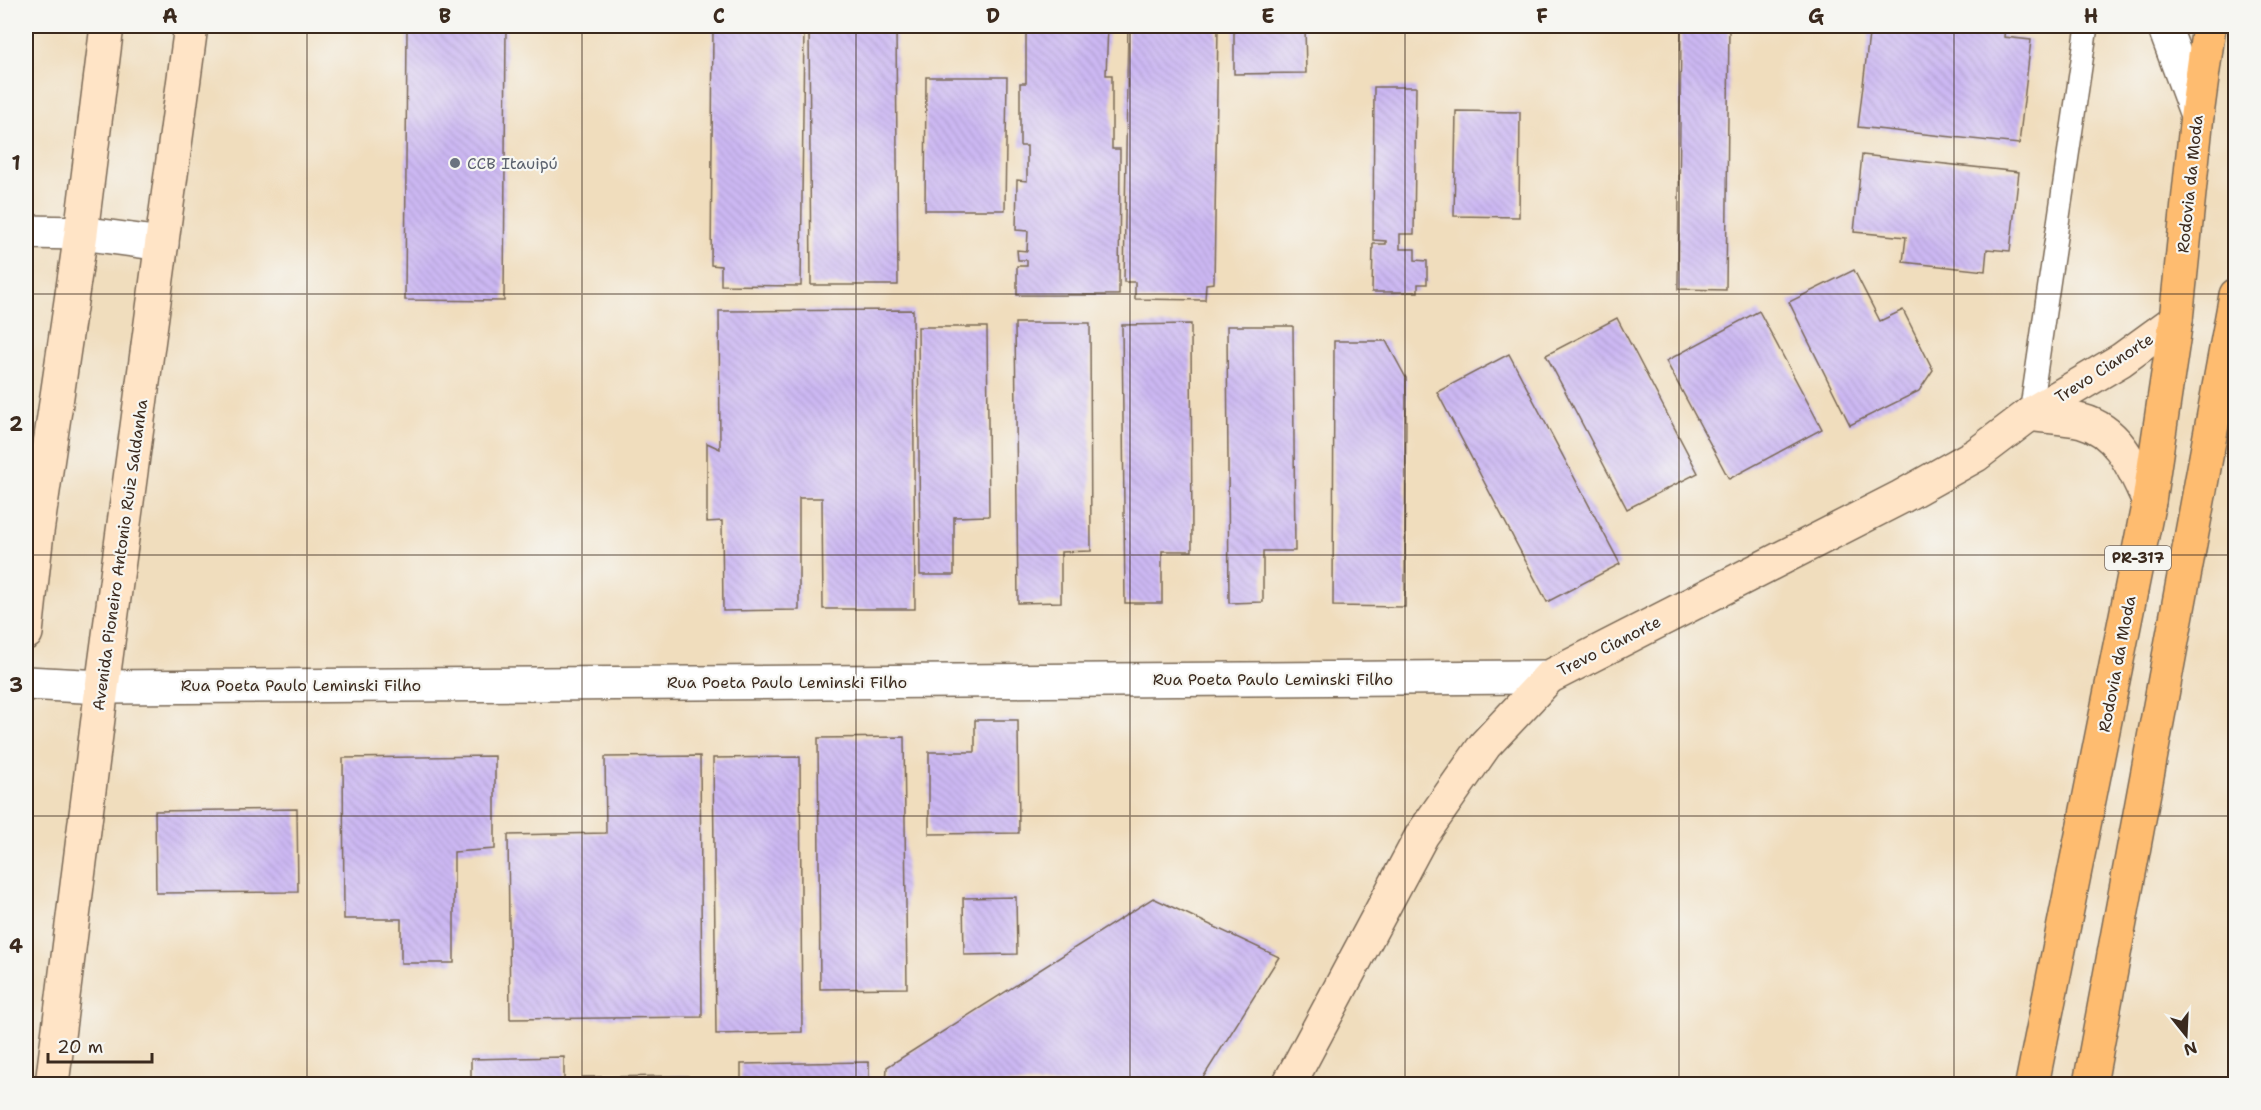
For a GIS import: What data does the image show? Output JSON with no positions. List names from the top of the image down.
{
  "streets": {
    "highway": ["Rodovia da Moda", "PR-317"],
    "street": ["Trevo Cianorte", "Avenida Pioneiro Antonio Ruiz Saldanha", "Rua Poeta Paulo Leminski Filho"]
  },
  "crossings": [
    ["Rodovia da Moda", "Trevo Cianorte"],
    ["Trevo Cianorte", "Rua Poeta Paulo Leminski Filho"],
    ["Avenida Pioneiro Antonio Ruiz Saldanha", "Rua Poeta Paulo Leminski Filho"]
  ],
  "places": ["CCB Itauipú"],
  "scale_bar": "20 m",
  "north": "bottom",
  "grid": {
    "columns": [
      "A",
      "B",
      "C",
      "D",
      "E",
      "F",
      "G",
      "H"
    ],
    "rows": [
      "1",
      "2",
      "3",
      "4"
    ]
  }
}
